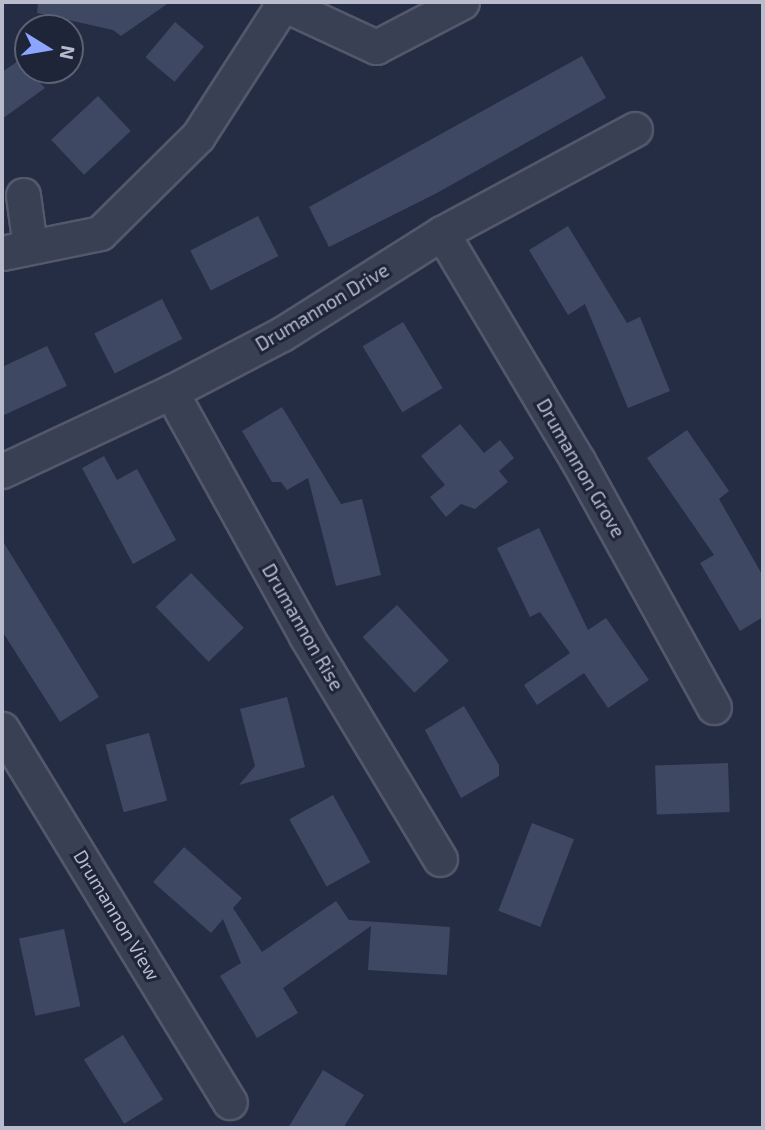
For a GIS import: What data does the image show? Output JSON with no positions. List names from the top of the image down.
{
  "streets": {
    "street": [
      "Drumannon Drive",
      "Drumannon Grove",
      "Drumannon Rise",
      "Drumannon View"
    ]
  },
  "crossings": [
    ["Drumannon Drive", "Drumannon Grove"],
    ["Drumannon Drive", "Drumannon Rise"]
  ],
  "north": "right"
}
